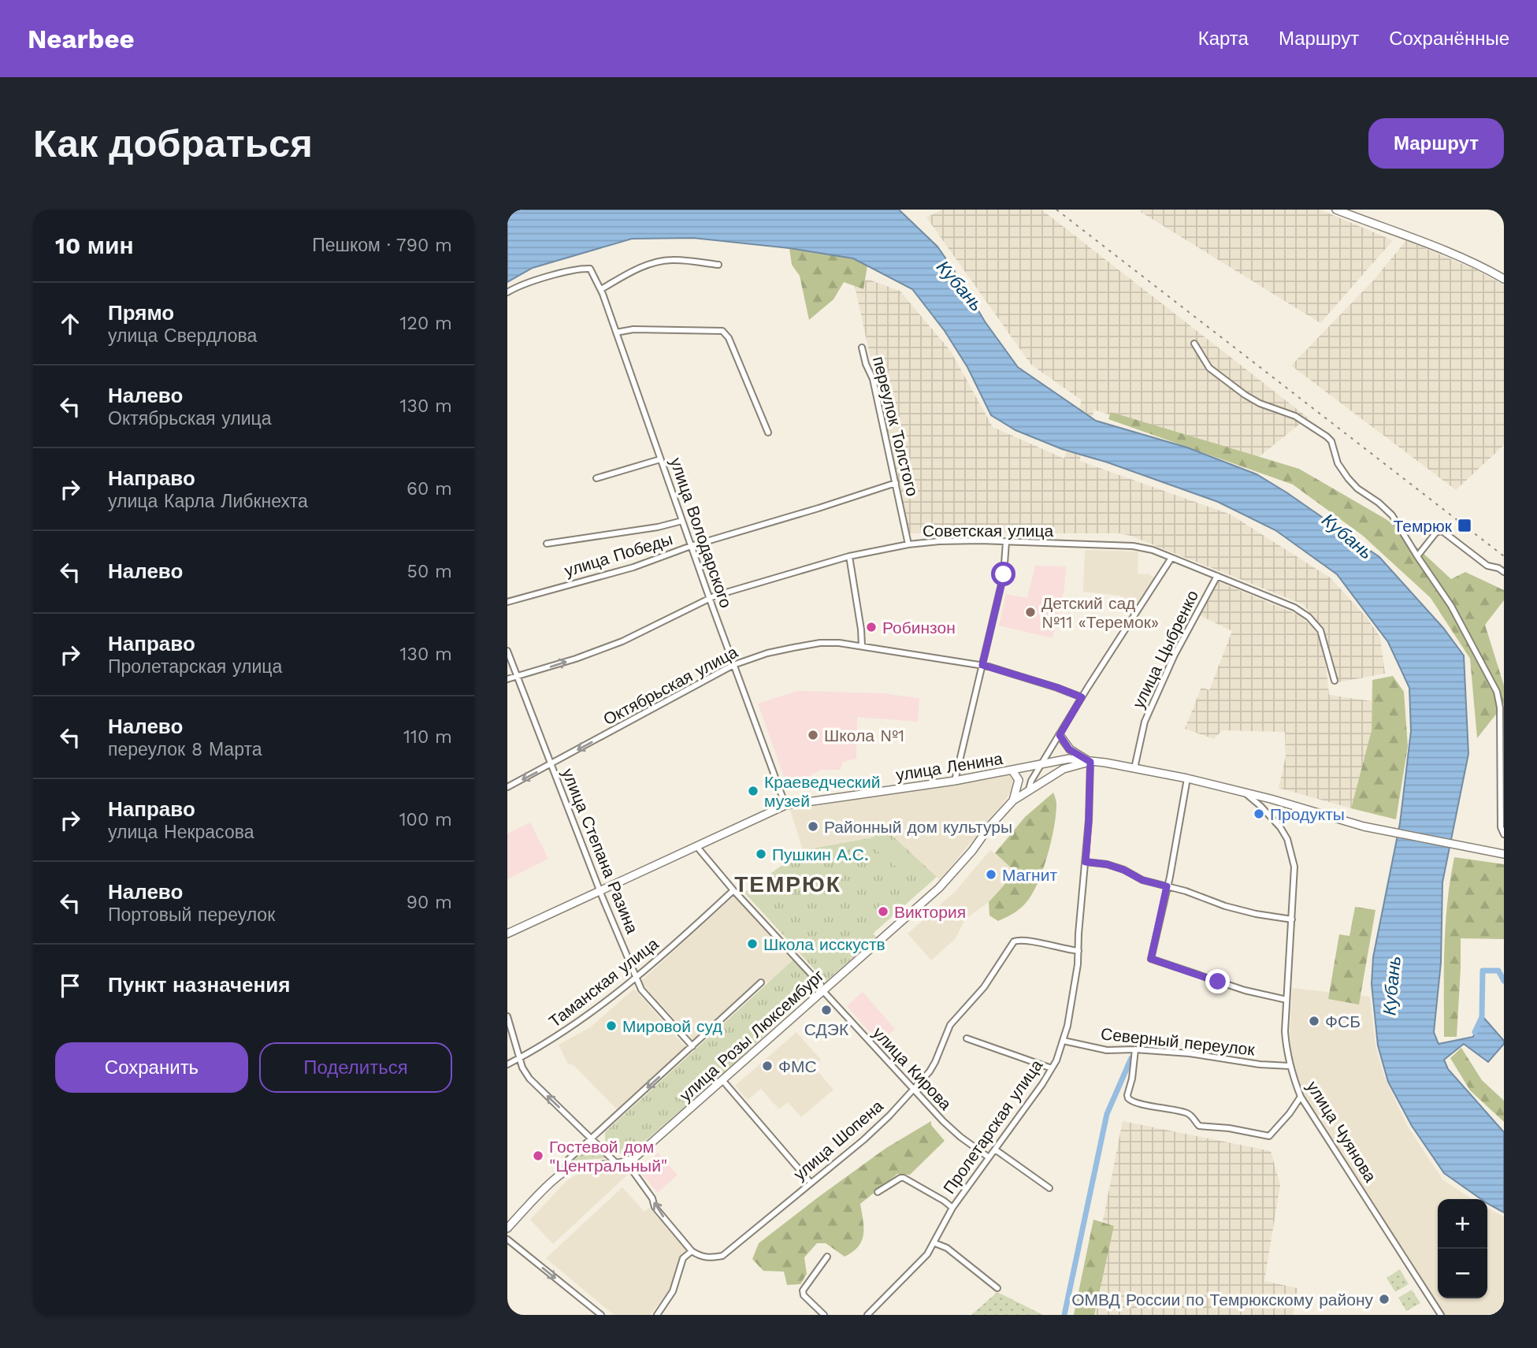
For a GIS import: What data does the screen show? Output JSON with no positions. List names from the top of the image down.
{
  "streets": {
    "main road": ["улица Ленина", "улица Розы Люксембург"],
    "street": [
      "переулок Толстого",
      "Советская улица",
      "улица Володарского",
      "улица Победы",
      "улица Цыбренко",
      "Октябрьская улица",
      "улица Степана Разина",
      "Таманская улица",
      "Северный переулок",
      "улица Кирова",
      "Пролетарская улица",
      "улица Чуянова",
      "улица Шопена"
    ]
  },
  "crossings": [
    ["переулок Толстого", "Советская улица"],
    ["переулок Толстого", "улица Победы"],
    ["Советская улица", "улица Володарского"],
    ["Советская улица", "улица Цыбренко"],
    ["Советская улица", "улица Степана Разина"],
    ["улица Володарского", "улица Победы"],
    ["улица Володарского", "Октябрьская улица"],
    ["улица Володарского", "улица Ленина"],
    ["улица Цыбренко", "улица Ленина"],
    ["Октябрьская улица", "улица Степана Разина"],
    ["улица Ленина", "улица Степана Разина"],
    ["улица Ленина", "улица Розы Люксембург"],
    ["улица Ленина", "улица Кирова"],
    ["улица Ленина", "Пролетарская улица"],
    ["улица Ленина", "улица Чуянова"],
    ["улица Степана Разина", "Таманская улица"],
    ["улица Степана Разина", "улица Розы Люксембург"],
    ["Таманская улица", "улица Кирова"],
    ["улица Розы Люксембург", "улица Кирова"],
    ["улица Розы Люксембург", "Пролетарская улица"],
    ["Северный переулок", "Пролетарская улица"],
    ["Северный переулок", "улица Чуянова"],
    ["улица Кирова", "Пролетарская улица"],
    ["улица Кирова", "улица Шопена"],
    ["Пролетарская улица", "улица Шопена"]
  ],
  "one_way": ["Октябрьская улица"],
  "districts": ["ТЕМРЮК"],
  "water": ["Кубань"],
  "places": {
    "transit": ["Темрюк"],
    "other": [
      "Детский сад №11 «Теремок»",
      "Робинзон",
      "Школа №1",
      "Краеведческий музей",
      "Продукты",
      "Районный дом культуры",
      "Пушкин А.С.",
      "Магнит",
      "Виктория",
      "Школа исскуств",
      "СДЭК",
      "ФСБ",
      "Мировой суд",
      "ФМС",
      "Гостевой дом \"Центральный\"",
      "ОМВД России по Темрюкскому району"
    ]
  },
  "page": {
    "header": "Nearbee",
    "nav": ["Карта", "Маршрут", "Сохранённые"],
    "buttons": [
      "Маршрут",
      ["Сохранить", "Поделиться"]
    ],
    "title": "Как добраться",
    "heading": ["10 мин", "Пешком · 790 m"],
    "list": [
      ["Прямо", "улица Свердлова", "120 m"],
      ["Налево", "Октябрьская улица", "130 m"],
      ["Направо", "улица Карла Либкнехта", "60 m"],
      ["Налево", "50 m"],
      ["Направо", "Пролетарская улица", "130 m"],
      ["Налево", "переулок 8 Марта", "110 m"],
      ["Направо", "улица Некрасова", "100 m"],
      ["Налево", "Портовый переулок", "90 m"],
      "Пункт назначения"
    ],
    "map_buttons": ["+", "−"]
  }
}
